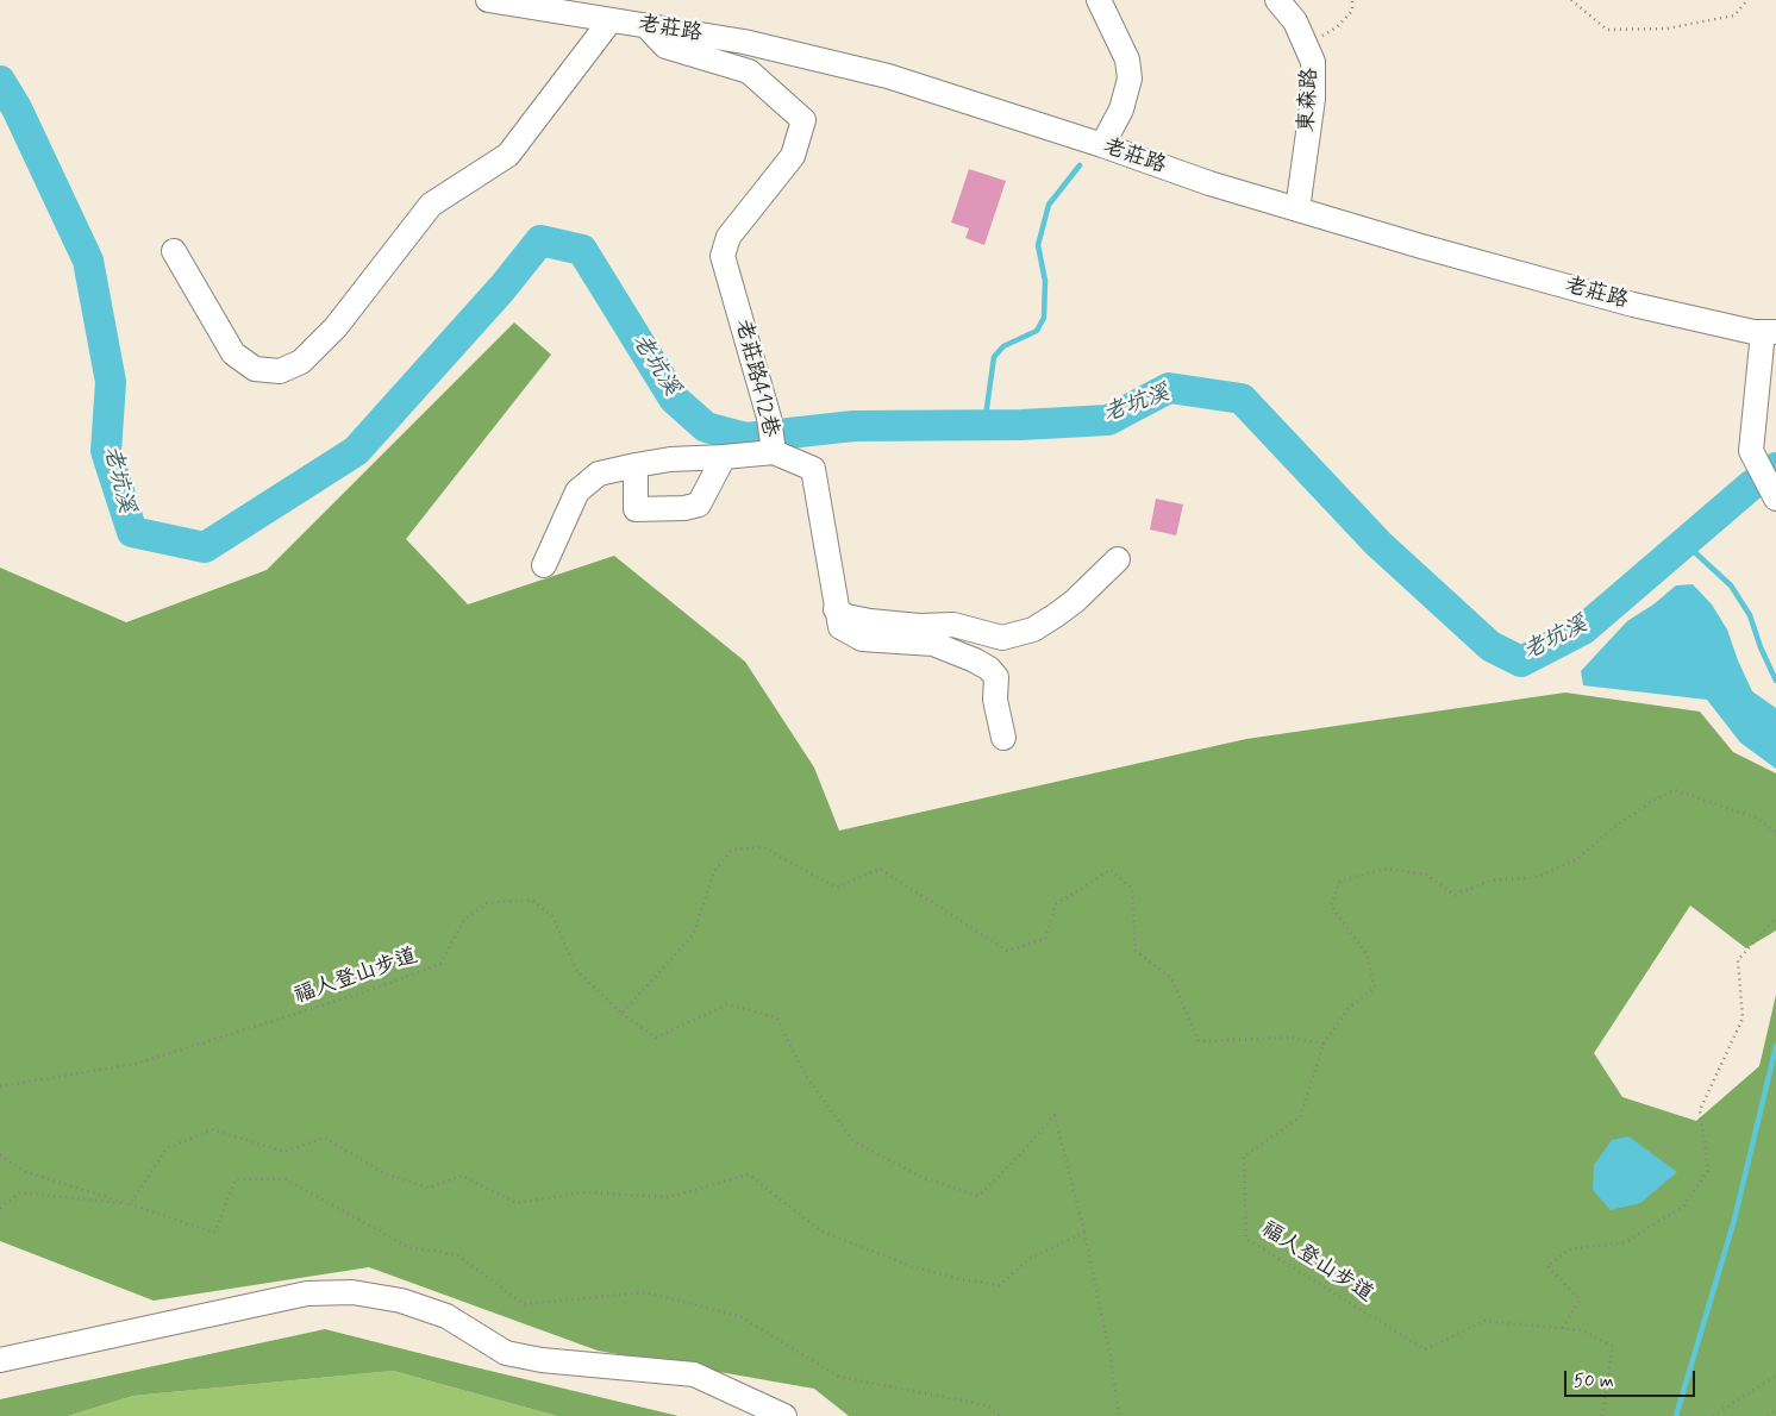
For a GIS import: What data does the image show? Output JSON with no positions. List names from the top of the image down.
{
  "streets": {
    "street": ["老莊路", "東森路", "老莊路412巷"],
    "path": ["福人登山步道"]
  },
  "crossings": [
    ["老莊路", "東森路"],
    ["老莊路", "老莊路412巷"]
  ],
  "water": ["老坑溪"],
  "scale_bar": "50 m"
}
